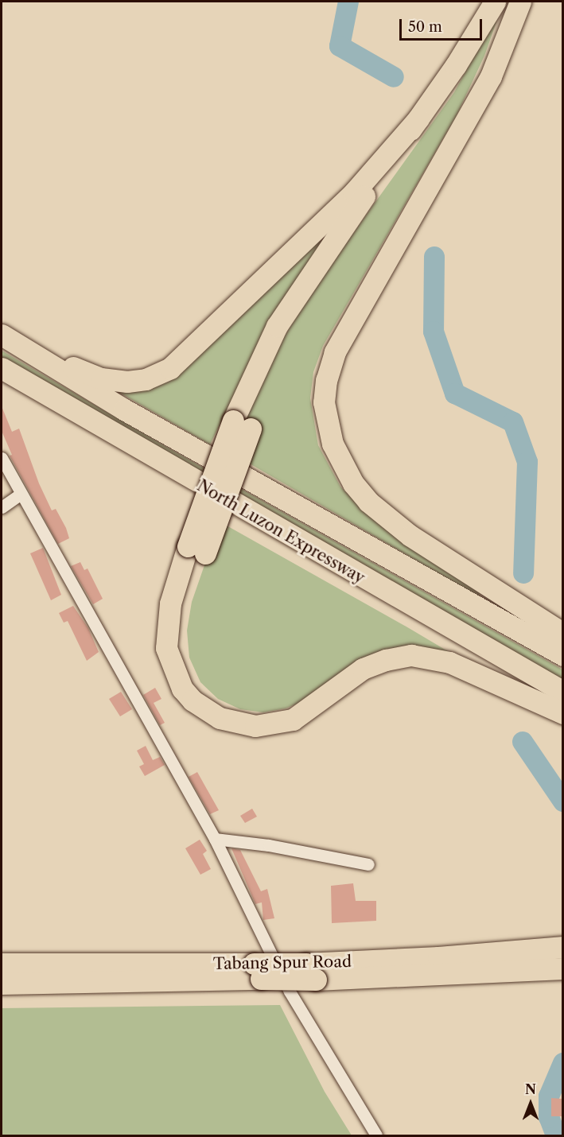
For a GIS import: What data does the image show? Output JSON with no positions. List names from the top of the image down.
{
  "streets": {
    "highway": ["North Luzon Expressway", "Tabang Spur Road"]
  },
  "scale_bar": "50 m",
  "north": "top"
}
